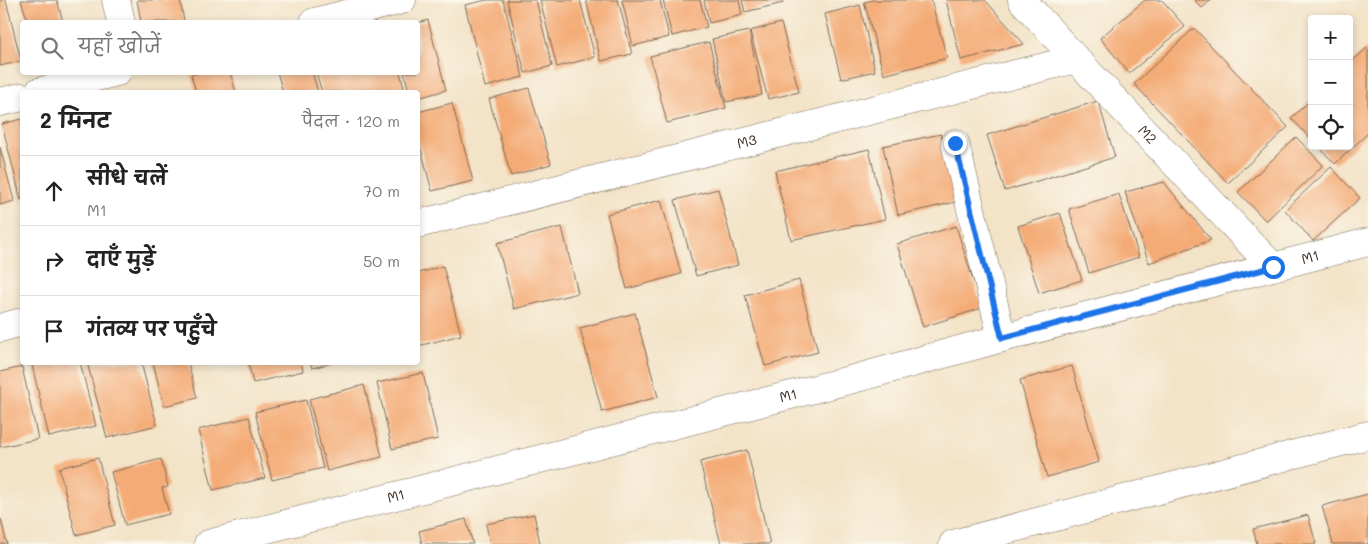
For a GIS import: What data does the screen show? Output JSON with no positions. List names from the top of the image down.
{
  "streets": {
    "street": ["M2", "M3", "M1"]
  },
  "crossings": [
    ["M2", "M3"],
    ["M2", "M1"]
  ],
  "page": {
    "map_buttons": ["+", "−"],
    "search": "यहाँ खोजें",
    "heading": ["2 मिनट", "पैदल · 120 m"],
    "list": [
      ["सीधे चलें", "M1", "70 m"],
      ["दाएँ मुड़ें", "50 m"],
      "गंतव्य पर पहुँचे"
    ]
  }
}
